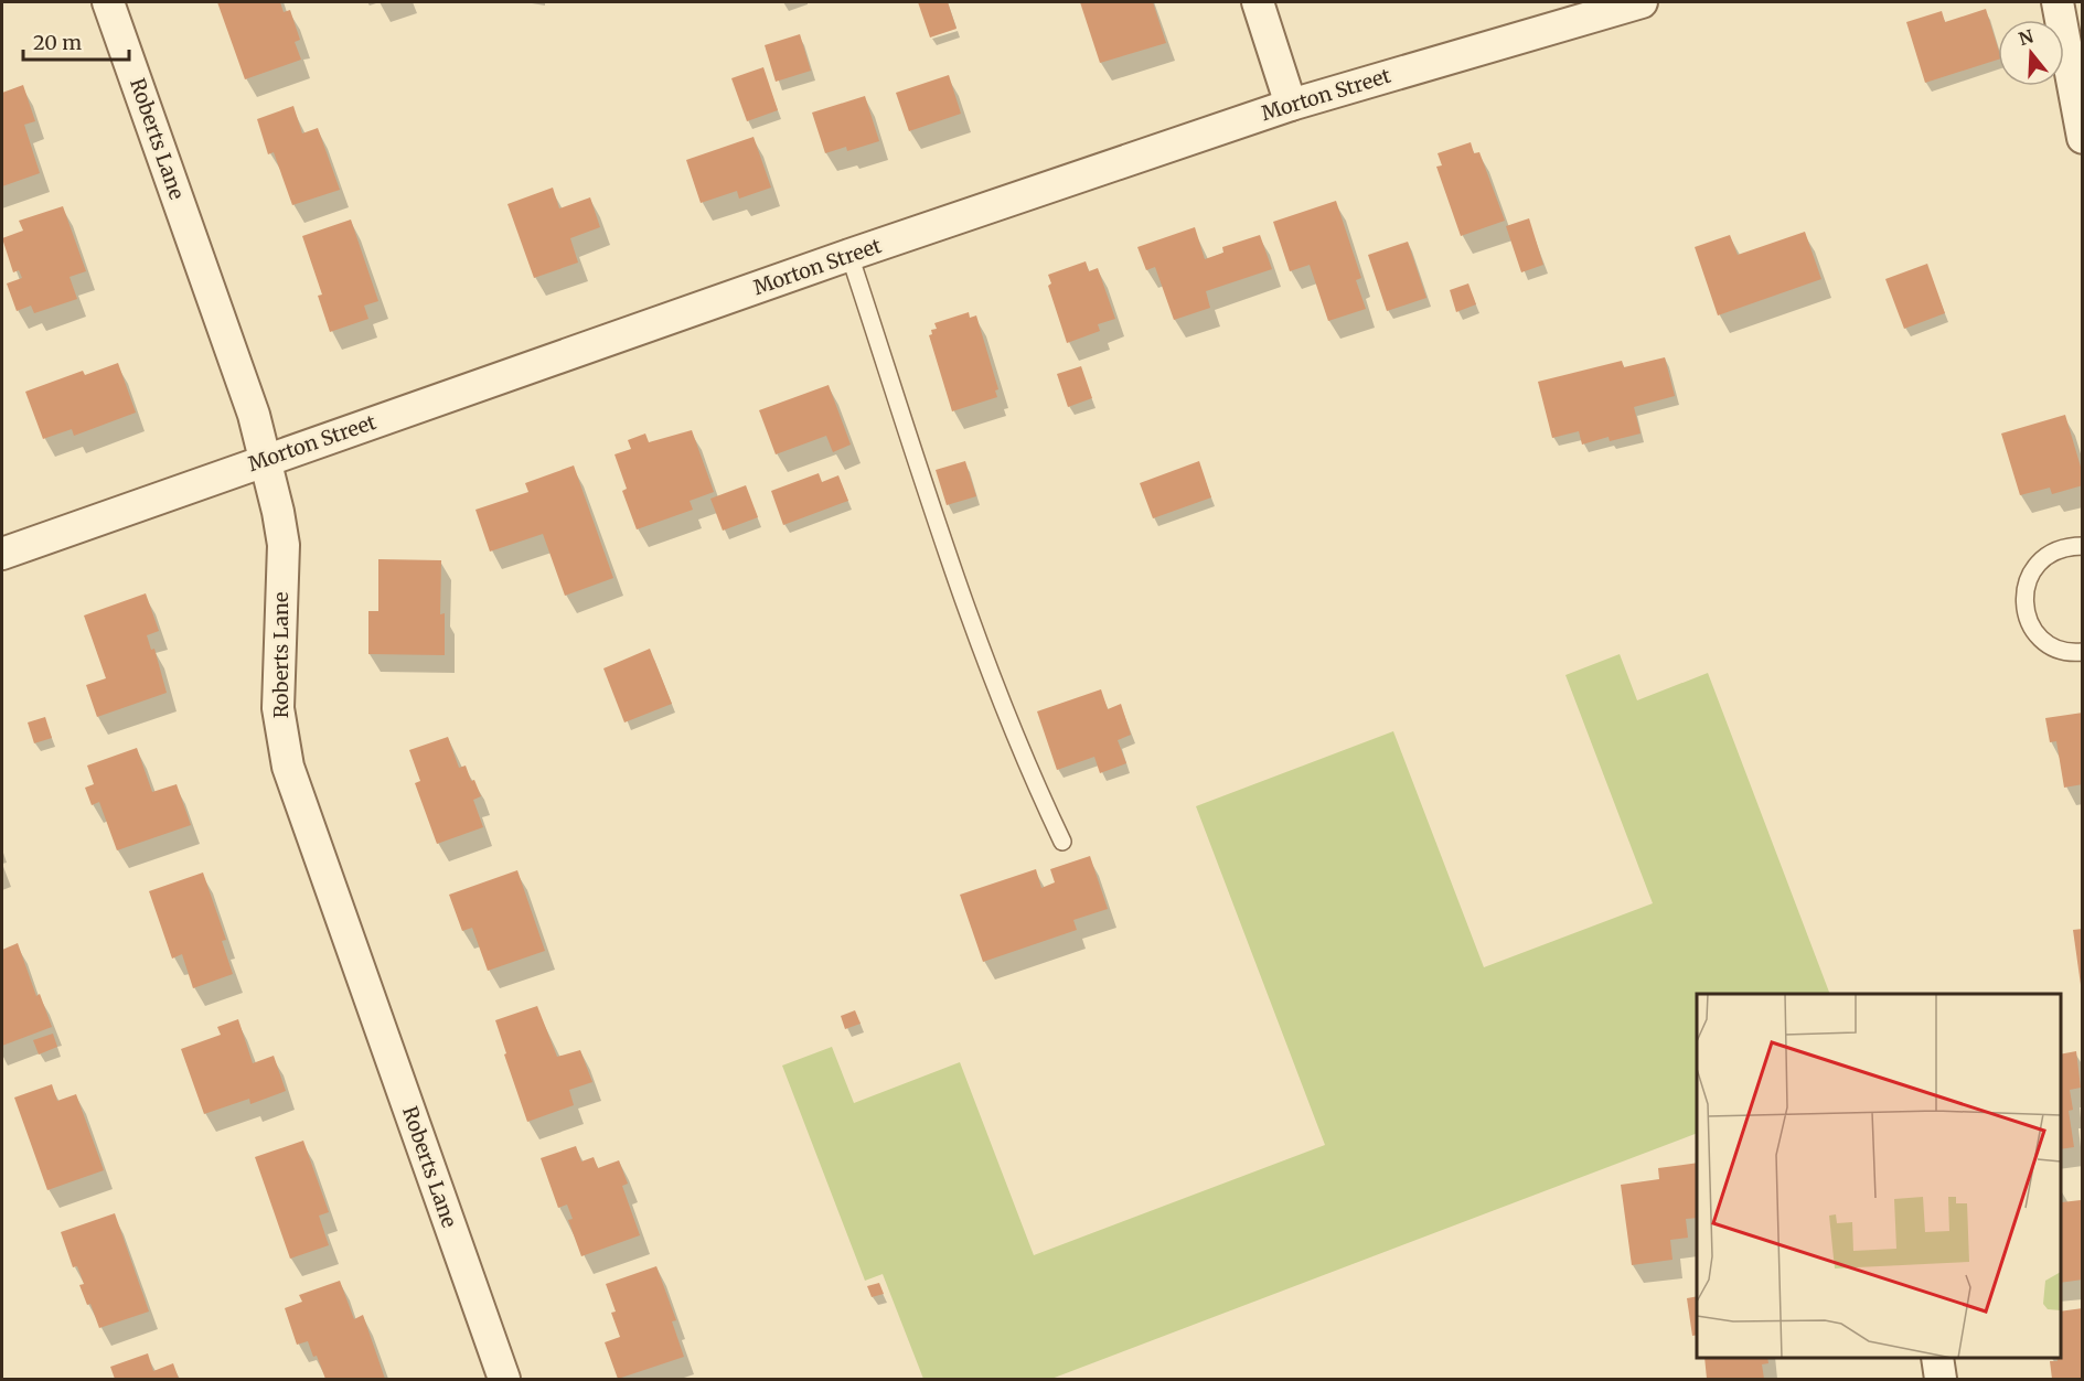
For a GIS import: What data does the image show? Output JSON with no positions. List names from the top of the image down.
{
  "streets": {
    "street": ["Morton Street", "Roberts Lane"]
  },
  "crossings": [
    ["Morton Street", "Roberts Lane"]
  ],
  "scale_bar": "20 m",
  "north": "top"
}
